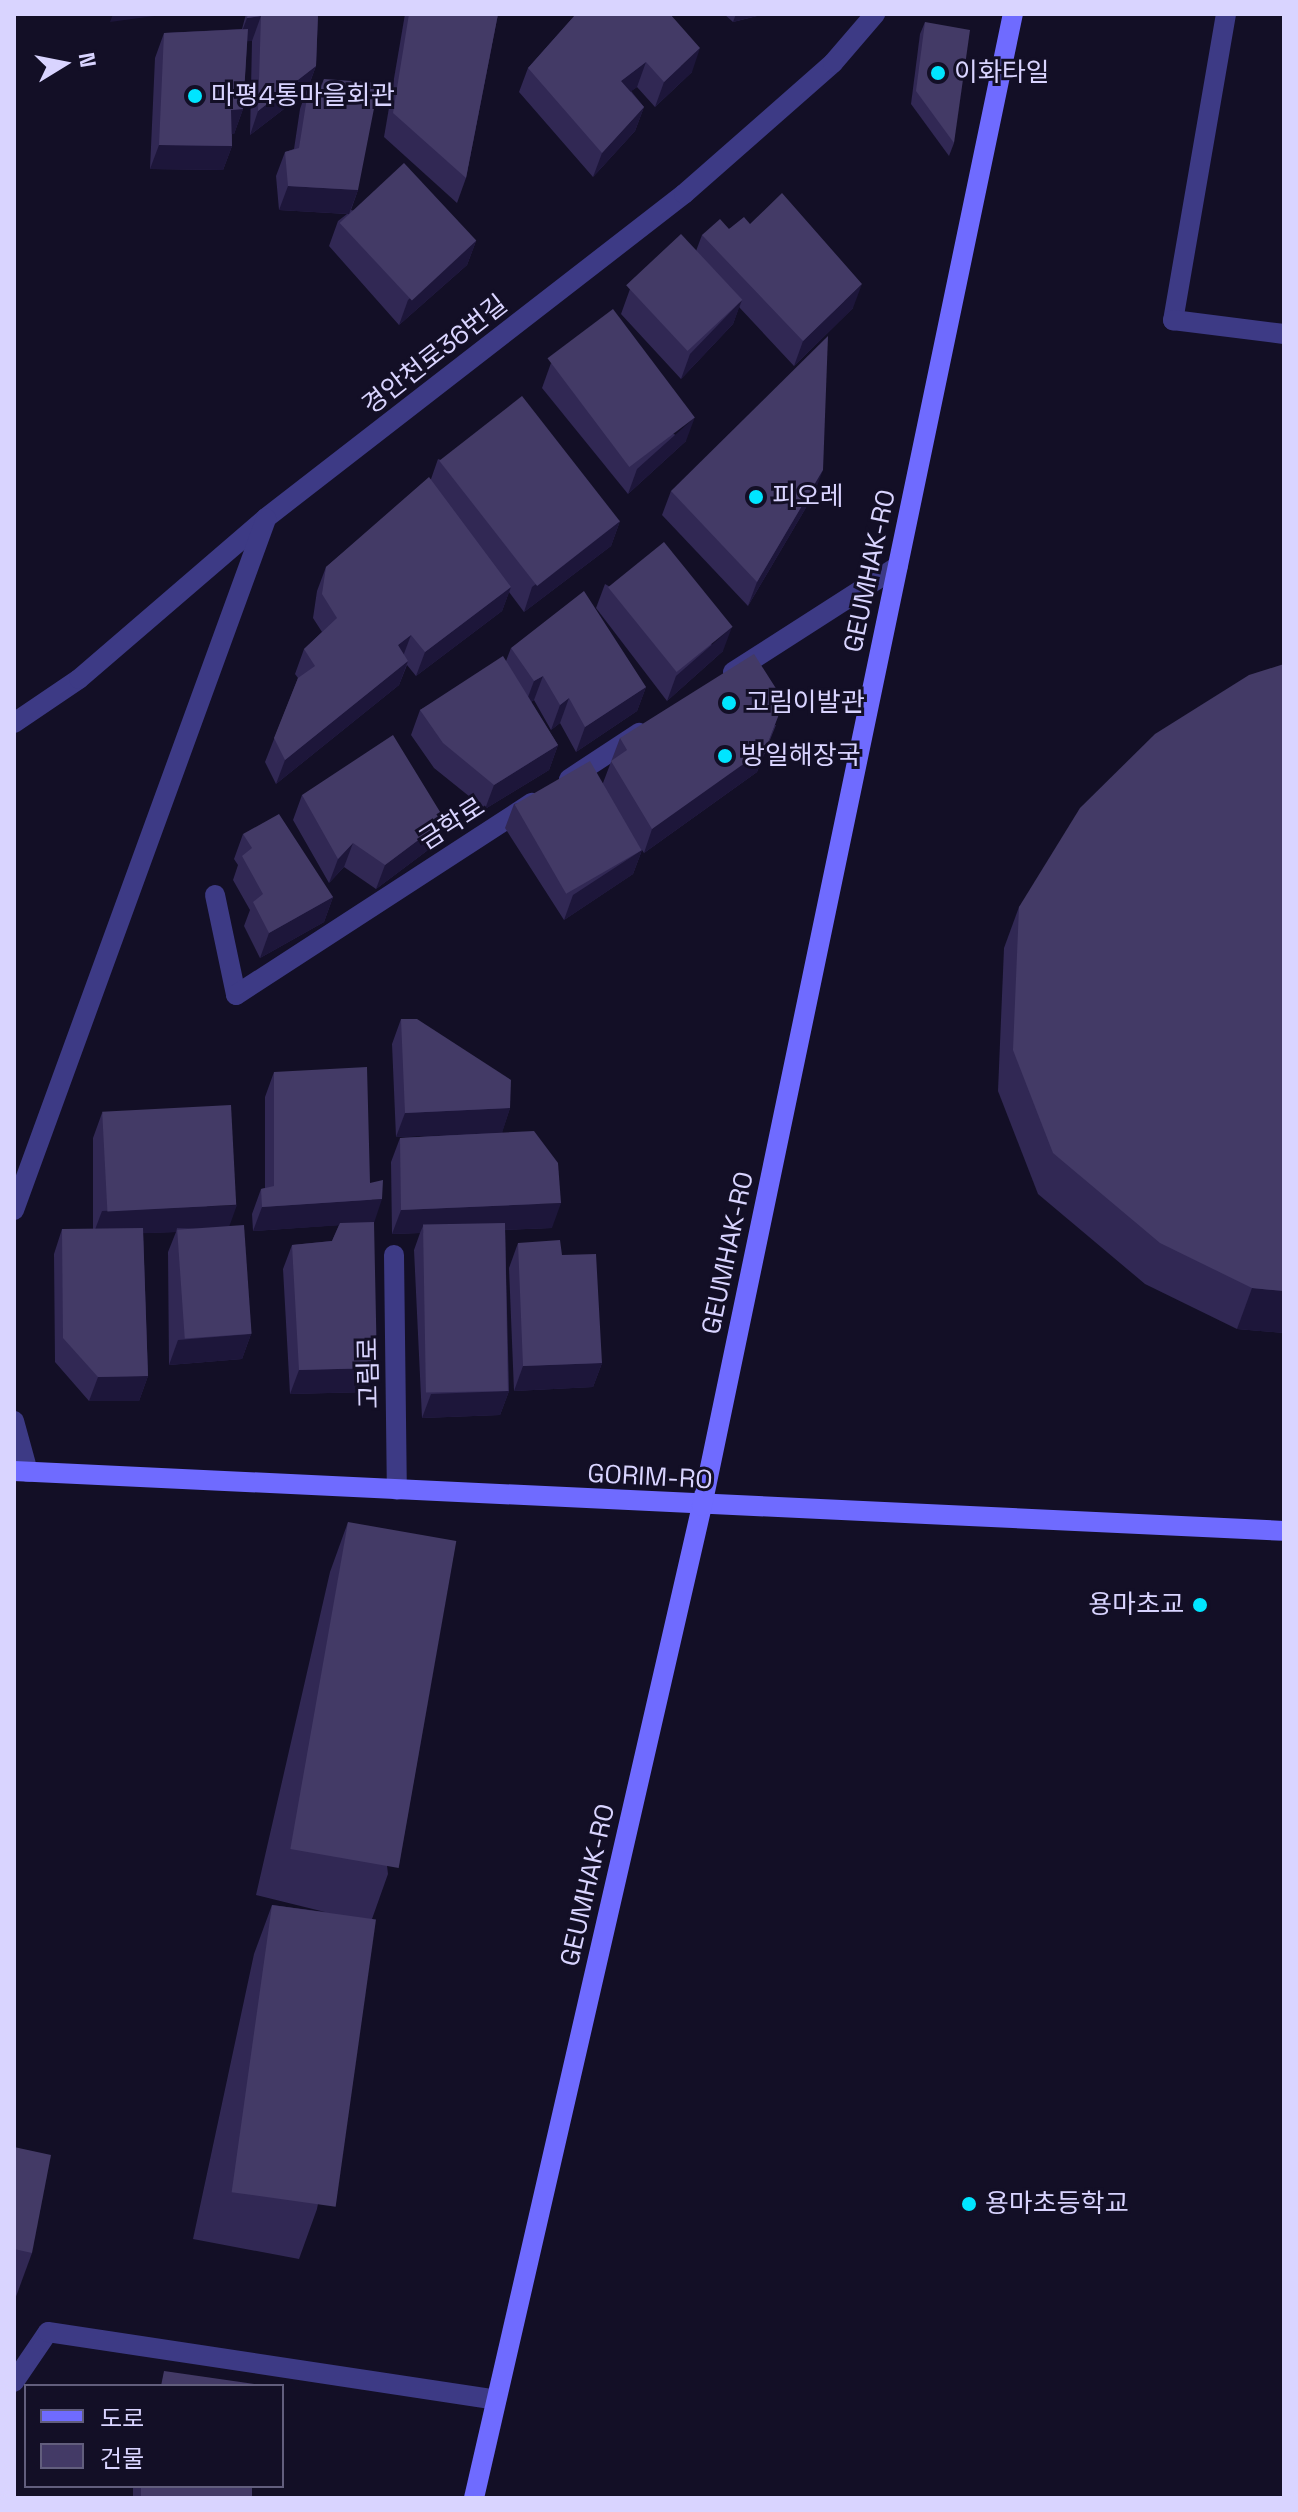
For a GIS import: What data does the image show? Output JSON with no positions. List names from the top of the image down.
{
  "streets": {
    "street": [
      "경안천로36번길",
      "GEUMHAK-RO",
      "금학로",
      "고림로",
      "GORIM-RO"
    ]
  },
  "crossings": [
    ["GEUMHAK-RO", "GORIM-RO"],
    ["고림로", "GORIM-RO"]
  ],
  "places": [
    "이화타일",
    "마평4통마을회관",
    "피오레",
    "고림이발관",
    "방일해장국",
    "용마초교",
    "용마초등학교"
  ],
  "legend": ["도로", "건물"],
  "north": "right"
}
